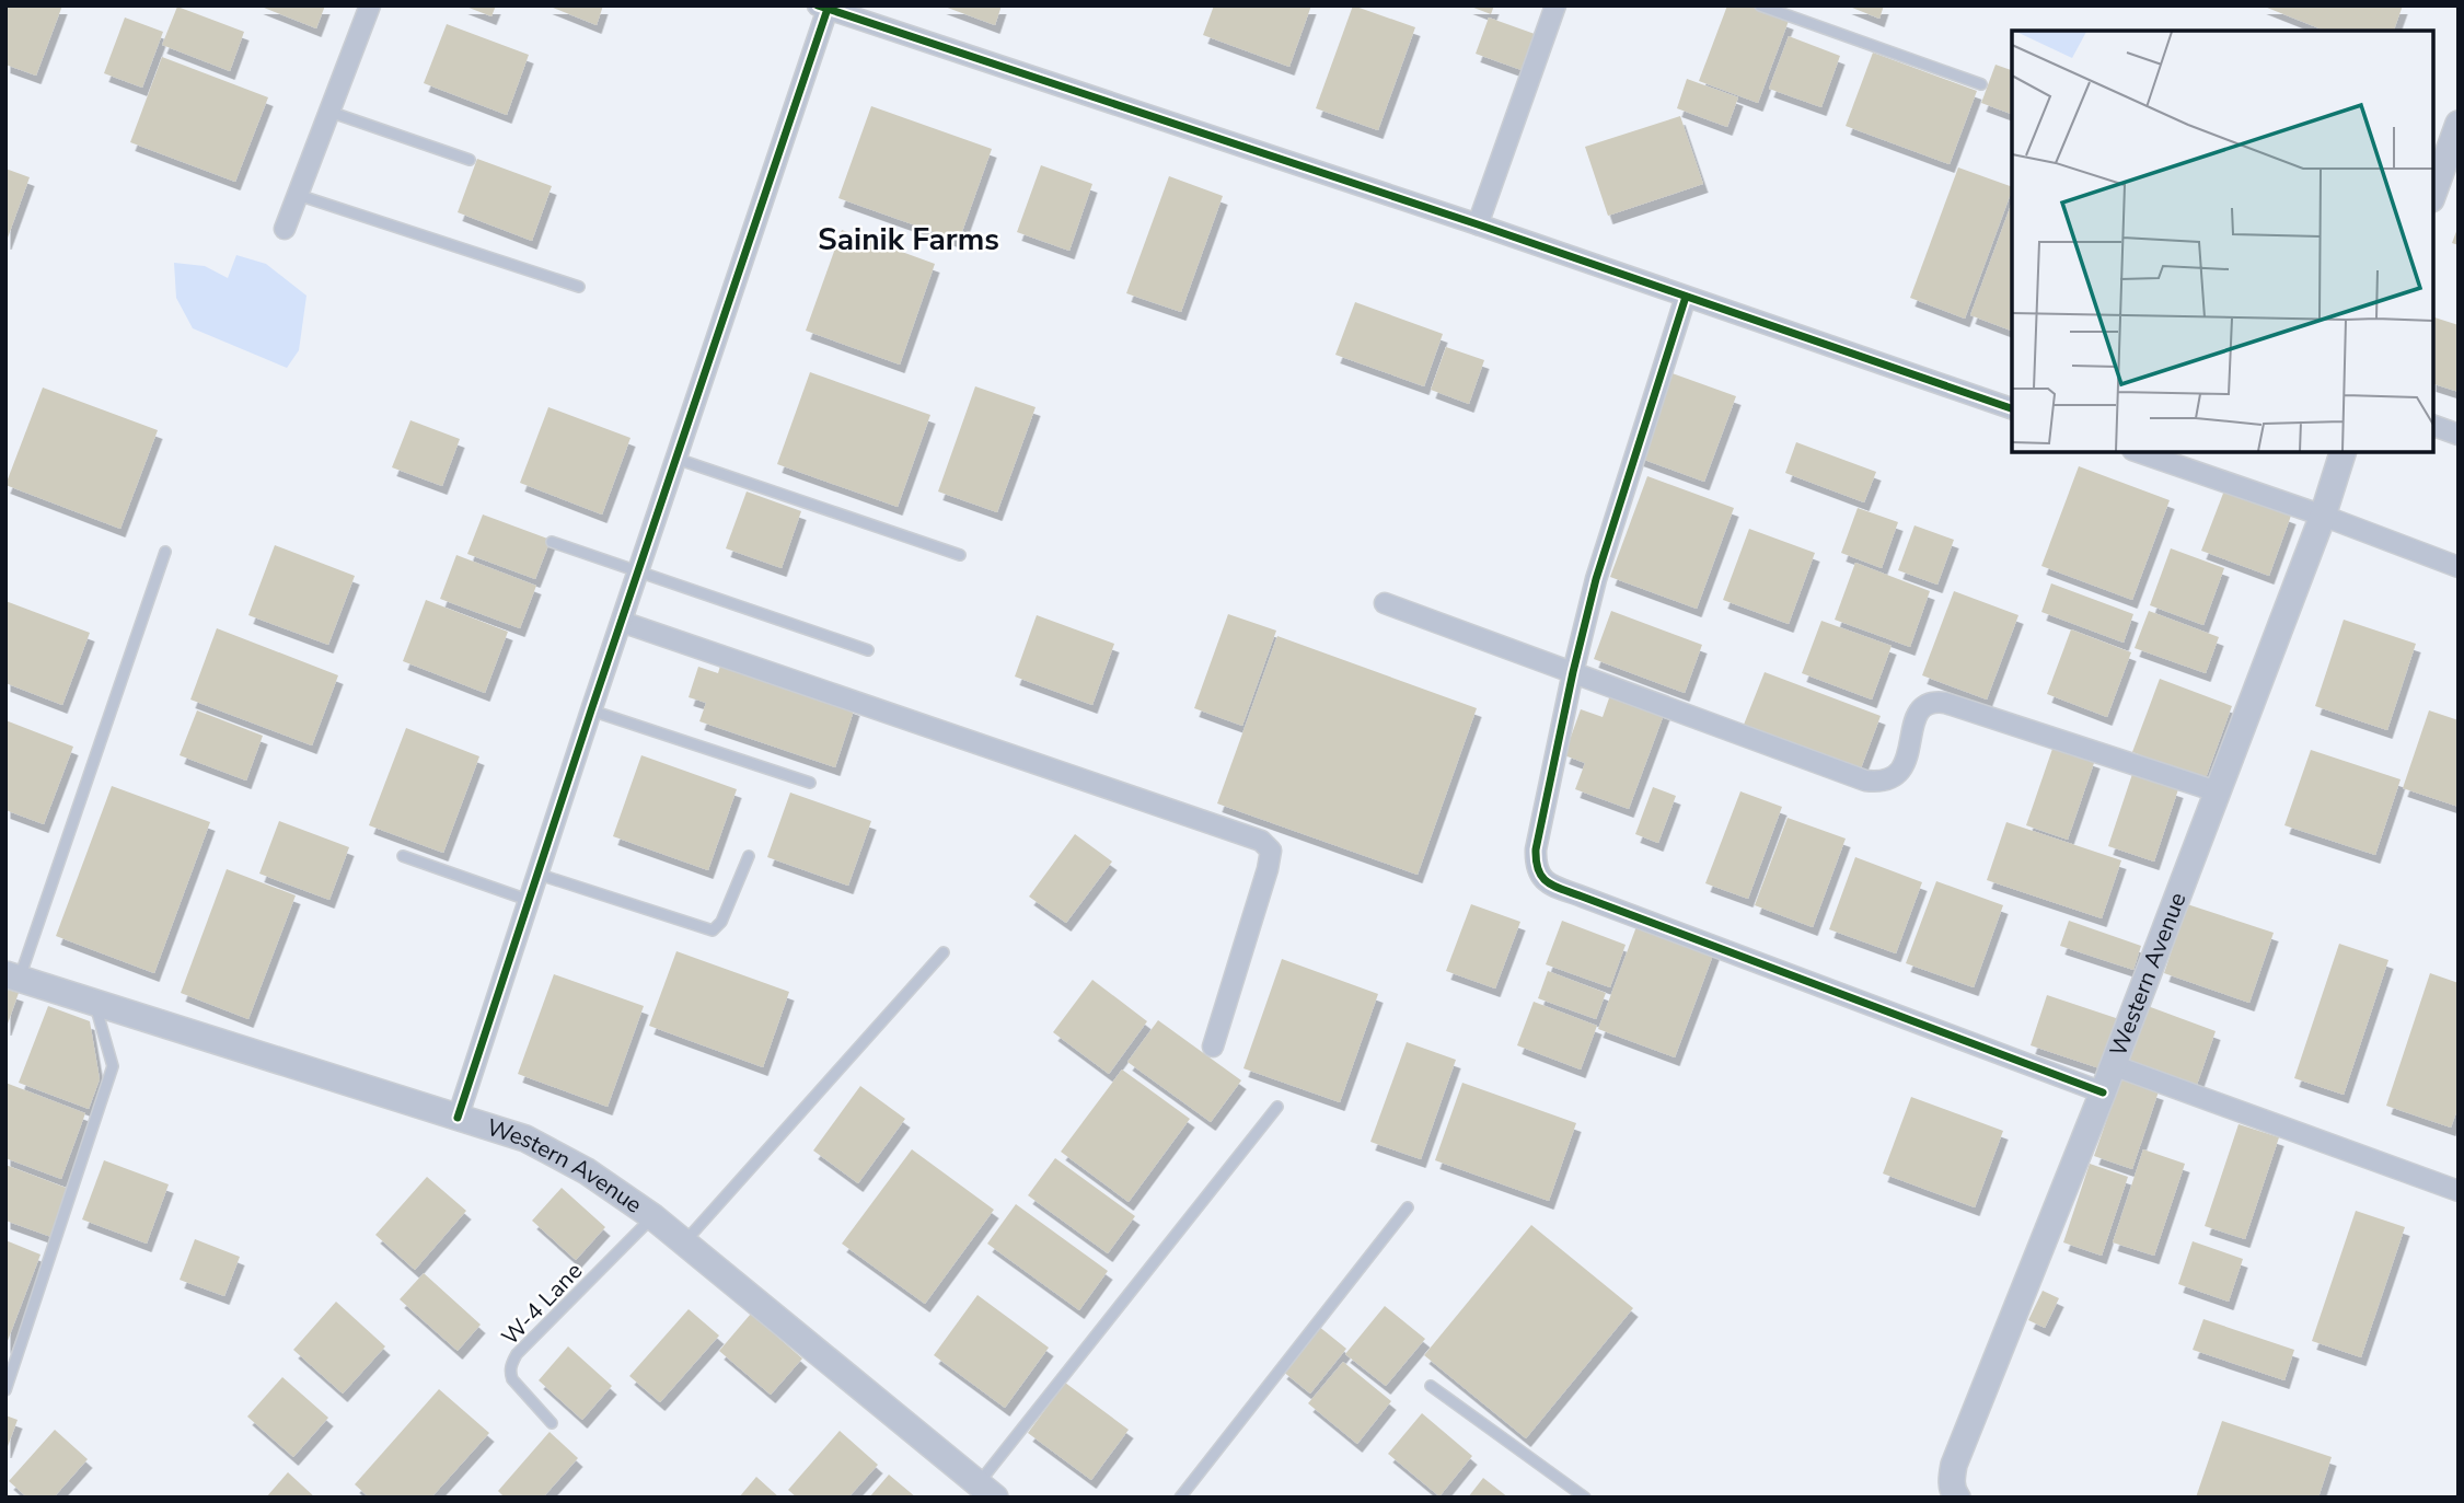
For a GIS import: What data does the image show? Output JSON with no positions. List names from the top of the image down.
{
  "streets": {
    "street": ["Western Avenue"],
    "lane": ["W-4 Lane"]
  },
  "crossings": [
    ["Western Avenue", "W-4 Lane"]
  ],
  "districts": ["Sainik Farms"]
}
